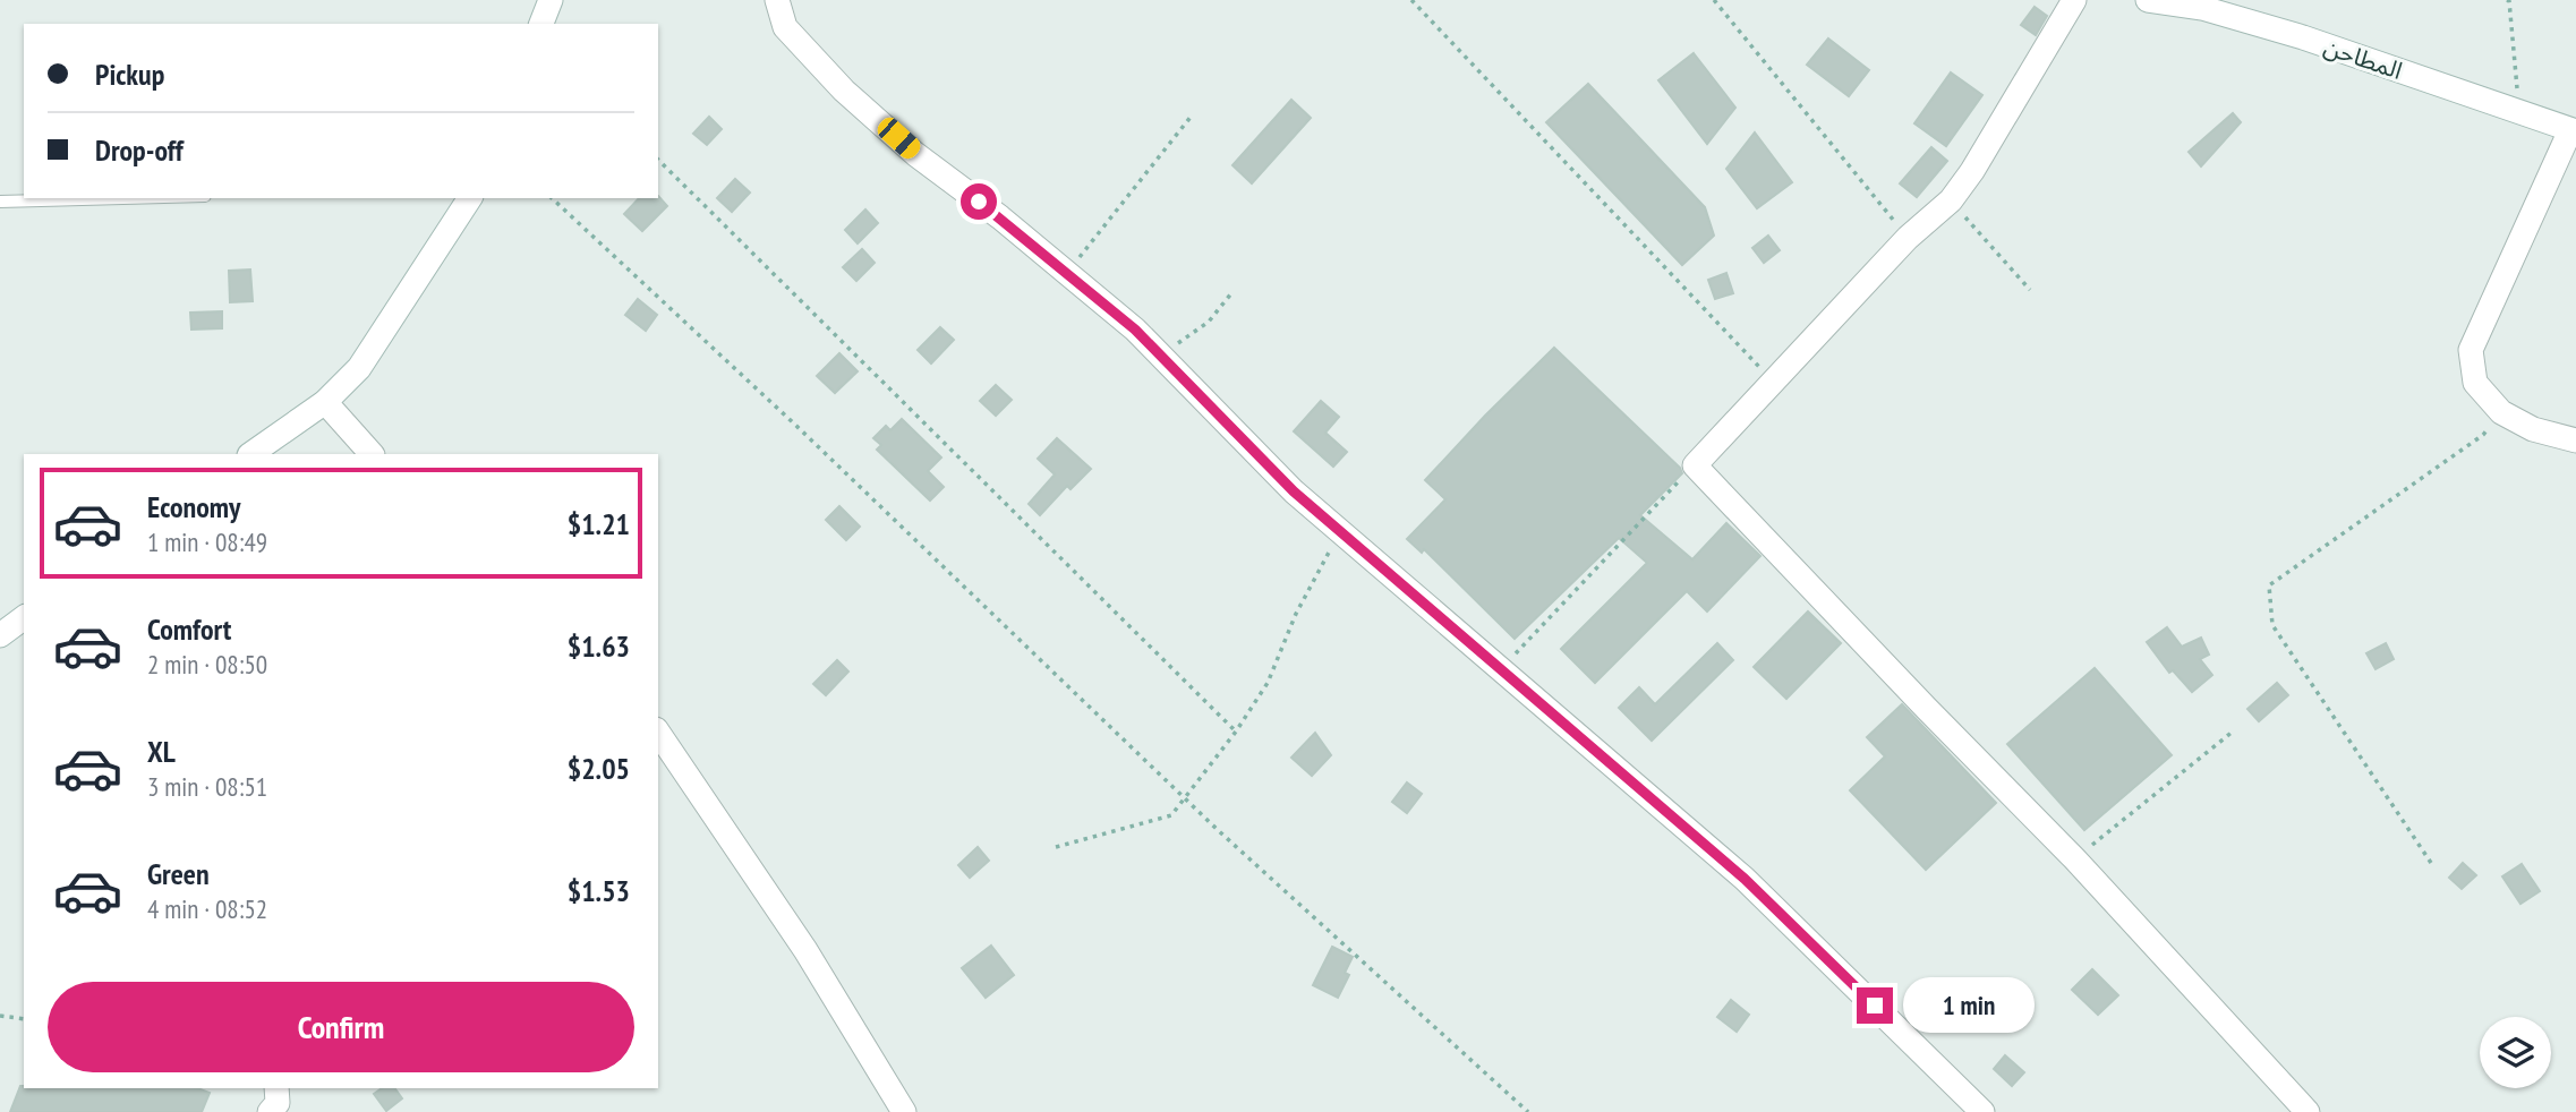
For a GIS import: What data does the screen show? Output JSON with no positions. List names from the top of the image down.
{
  "streets": {
    "street": ["المطاحن"]
  },
  "page": {
    "banner": ["Pickup", "Drop-off"],
    "list": [
      {
        "name": "Economy",
        "note": "1 min · 08:49",
        "value": "$1.21"
      },
      {
        "name": "Comfort",
        "note": "2 min · 08:50",
        "value": "$1.63"
      },
      {
        "name": "XL",
        "note": "3 min · 08:51",
        "value": "$2.05"
      },
      {
        "name": "Green",
        "note": "4 min · 08:52",
        "value": "$1.53"
      }
    ],
    "buttons": "Confirm",
    "bubble": "1 min"
  }
}
